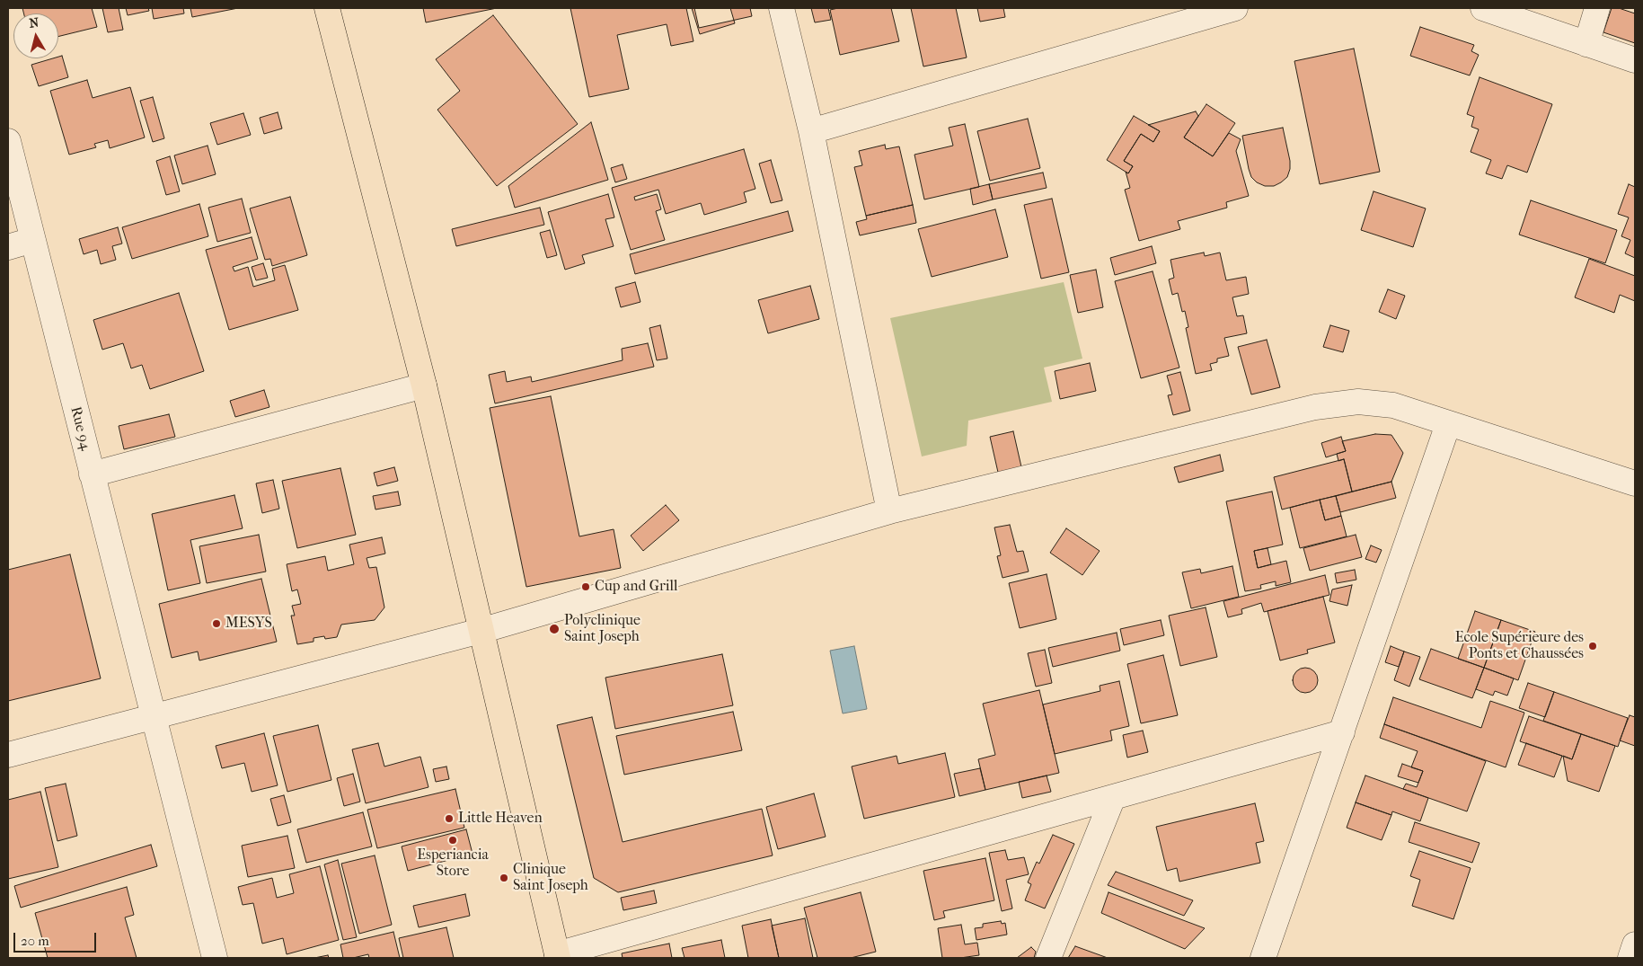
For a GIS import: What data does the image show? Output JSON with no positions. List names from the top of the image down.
{
  "streets": {
    "street": ["Rue 94"]
  },
  "places": [
    "Cup and Grill",
    "MESYS",
    "Polyclinique Saint Joseph",
    "Ecole Supérieure des Ponts et Chaussées",
    "Little Heaven",
    "Esperiancia Store",
    "Clinique Saint Joseph"
  ],
  "scale_bar": "20 m",
  "north": "top"
}
